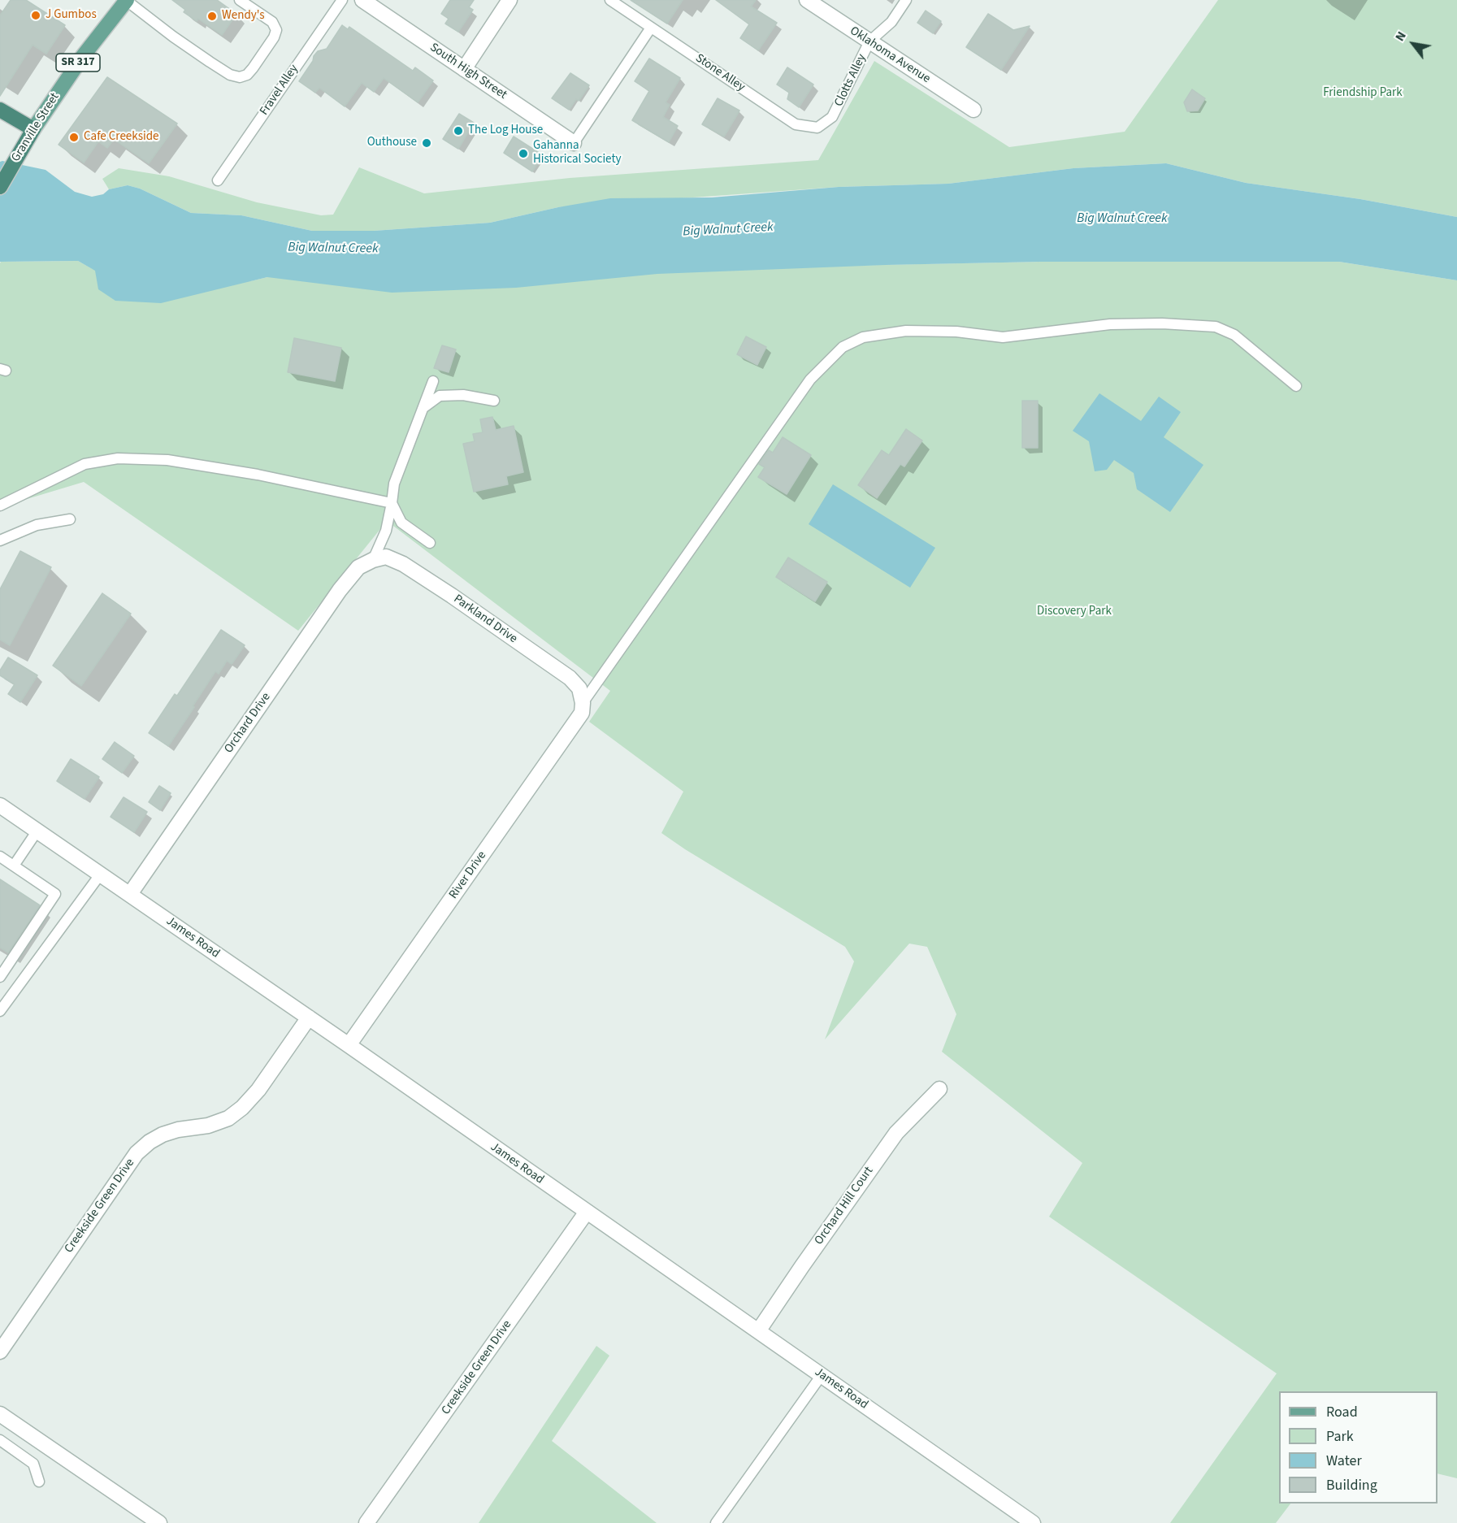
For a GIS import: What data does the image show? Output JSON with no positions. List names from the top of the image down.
{
  "streets": {
    "highway": ["Granville Street"],
    "main road": ["SR 317"],
    "street": [
      "Oklahoma Avenue",
      "South High Street",
      "Parkland Drive",
      "Orchard Drive",
      "River Drive",
      "James Road",
      "Creekside Green Drive",
      "Orchard Hill Court"
    ],
    "lane": ["Stone Alley", "Clotts Alley", "Fravel Alley"]
  },
  "crossings": [
    ["Oklahoma Avenue", "Clotts Alley"],
    ["Stone Alley", "Clotts Alley"],
    ["Parkland Drive", "Orchard Drive"],
    ["Parkland Drive", "River Drive"],
    ["Orchard Drive", "James Road"],
    ["River Drive", "James Road"],
    ["James Road", "Creekside Green Drive"],
    ["James Road", "Orchard Hill Court"]
  ],
  "water": ["Big Walnut Creek"],
  "parks": ["Friendship Park", "Discovery Park"],
  "places": [
    "J Gumbos",
    "Wendy's",
    "The Log House",
    "Cafe Creekside",
    "Outhouse",
    "Gahanna Historical Society"
  ],
  "legend": [
    "Road",
    "Park",
    "Water",
    "Building"
  ],
  "north": "top left"
}
